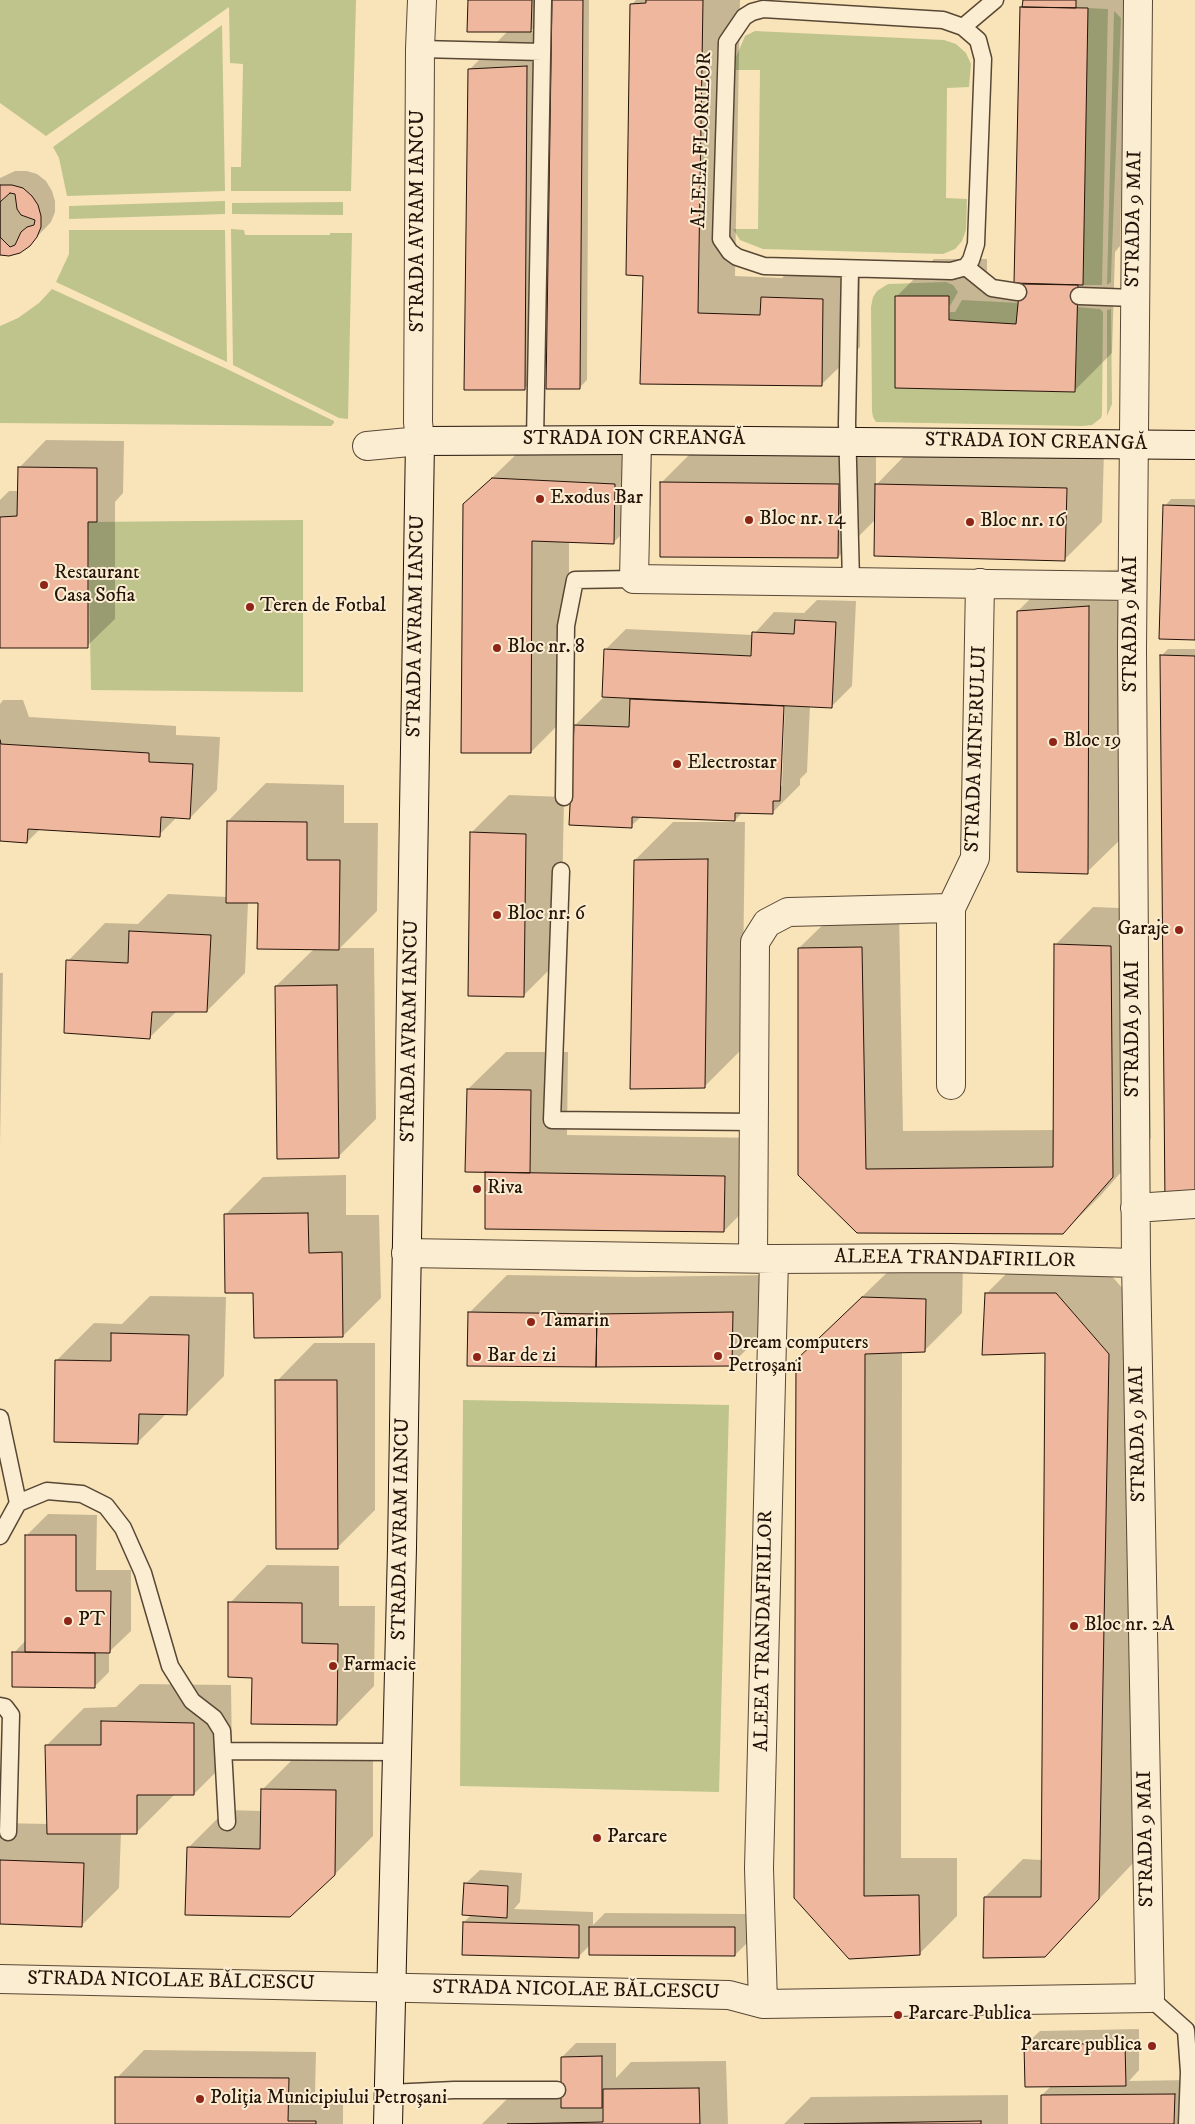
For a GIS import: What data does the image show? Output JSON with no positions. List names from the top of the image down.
{
  "streets": {
    "street": [
      "STRADA 9 MAI",
      "STRADA AVRAM IANCU",
      "STRADA ION CREANGĂ",
      "STRADA MINERULUI",
      "ALEEA TRANDAFIRILOR",
      "STRADA NICOLAE BĂLCESCU"
    ],
    "lane": ["ALEEA FLORILOR"]
  },
  "crossings": [
    ["STRADA 9 MAI", "STRADA ION CREANGĂ"],
    ["STRADA 9 MAI", "ALEEA TRANDAFIRILOR"],
    ["STRADA 9 MAI", "STRADA NICOLAE BĂLCESCU"],
    ["STRADA AVRAM IANCU", "STRADA ION CREANGĂ"],
    ["STRADA AVRAM IANCU", "STRADA NICOLAE BĂLCESCU"],
    ["STRADA MINERULUI", "ALEEA TRANDAFIRILOR"],
    ["ALEEA TRANDAFIRILOR", "STRADA NICOLAE BĂLCESCU"]
  ],
  "places": [
    "Exodus Bar",
    "Bloc nr. 14",
    "Bloc nr. 16",
    "Restaurant Casa Sofia",
    "Teren de Fotbal",
    "Bloc nr. 8",
    "Bloc 19",
    "Electrostar",
    "Bloc nr. 6",
    "Garaje",
    "Riva",
    "Tamarin",
    "Dream computers Petroșani",
    "Bar de zi",
    "PT",
    "Bloc nr. 2A",
    "Farmacie",
    "Parcare",
    "Parcare Publica",
    "Parcare publica",
    "Poliția Municipiului Petroșani"
  ]
}
